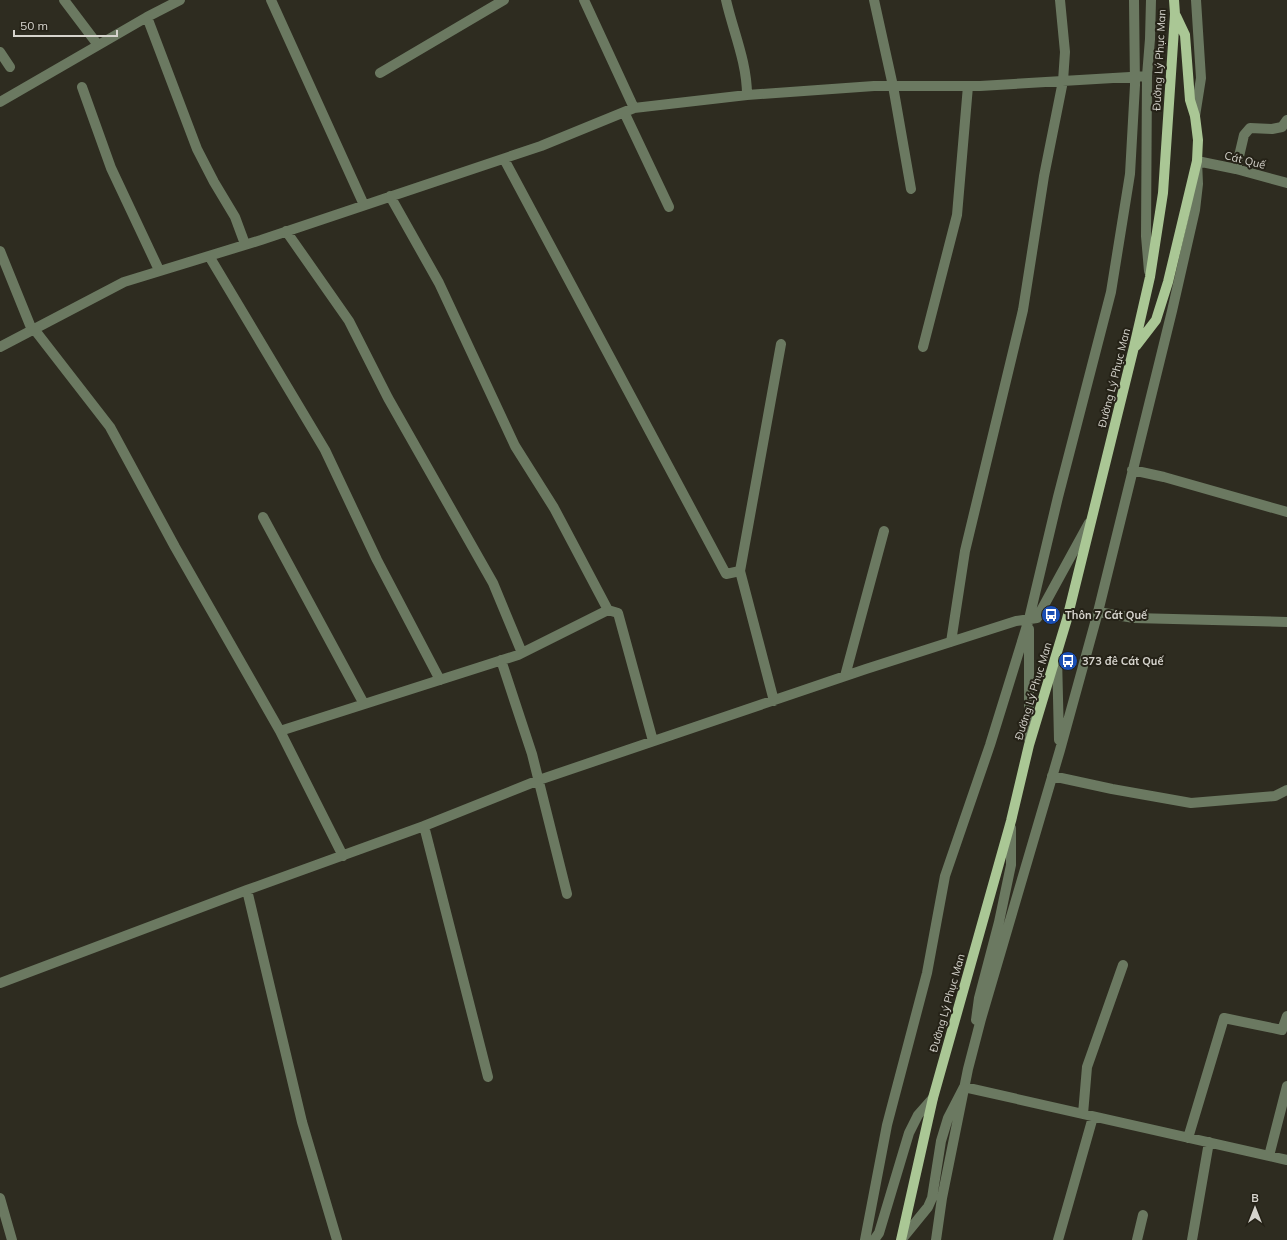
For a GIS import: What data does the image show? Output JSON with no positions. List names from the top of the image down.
{
  "streets": {
    "main road": ["Đường Lý Phục Man"],
    "street": ["Cát Quế"]
  },
  "places": {
    "bus stop": ["Thôn 7 Cát Quế", "373 đê Cát Quế"]
  },
  "scale_bar": "50 m",
  "north": "top"
}
